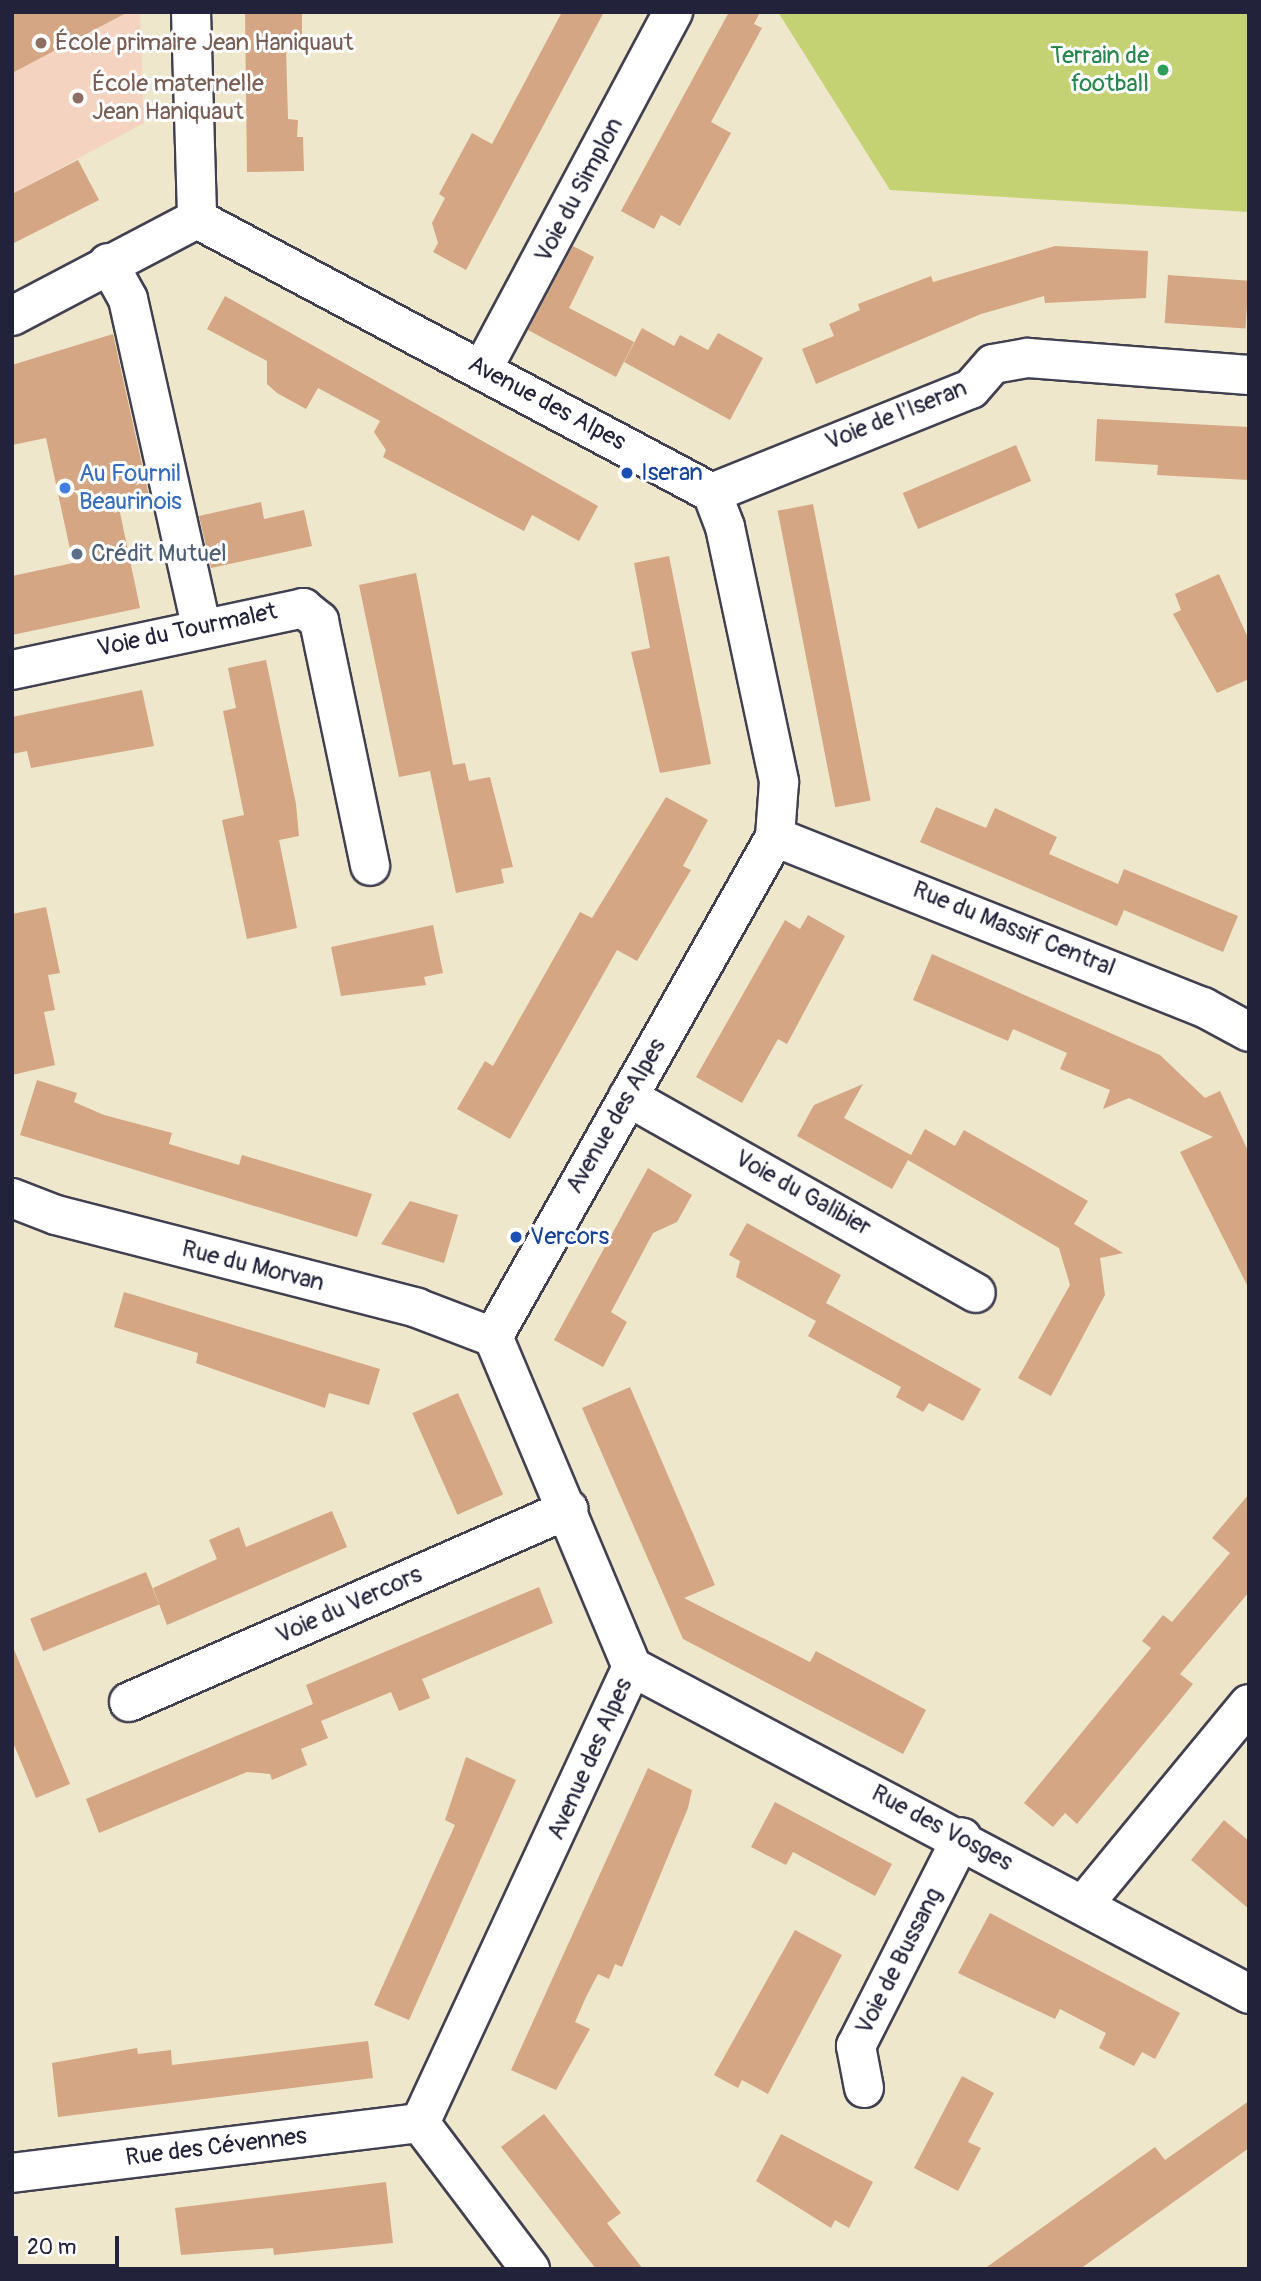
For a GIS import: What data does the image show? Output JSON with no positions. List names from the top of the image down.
{
  "streets": {
    "street": [
      "Voie du Simplon",
      "Avenue des Alpes",
      "Voie de l'Iseran",
      "Voie du Tourmalet",
      "Rue du Massif Central",
      "Voie du Galibier",
      "Rue du Morvan",
      "Voie du Vercors",
      "Rue des Vosges",
      "Voie de Bussang",
      "Rue des Cévennes"
    ]
  },
  "crossings": [
    ["Voie du Simplon", "Avenue des Alpes"],
    ["Avenue des Alpes", "Voie de l'Iseran"],
    ["Avenue des Alpes", "Rue du Massif Central"],
    ["Avenue des Alpes", "Voie du Galibier"],
    ["Avenue des Alpes", "Rue du Morvan"],
    ["Avenue des Alpes", "Voie du Vercors"],
    ["Avenue des Alpes", "Rue des Vosges"],
    ["Avenue des Alpes", "Rue des Cévennes"],
    ["Rue des Vosges", "Voie de Bussang"]
  ],
  "places": [
    "École primaire Jean Haniquaut",
    "Terrain de football",
    "École maternelle Jean Haniquaut",
    "Iseran",
    "Au Fournil Beaurinois",
    "Crédit Mutuel",
    "Vercors"
  ],
  "scale_bar": "20 m"
}
